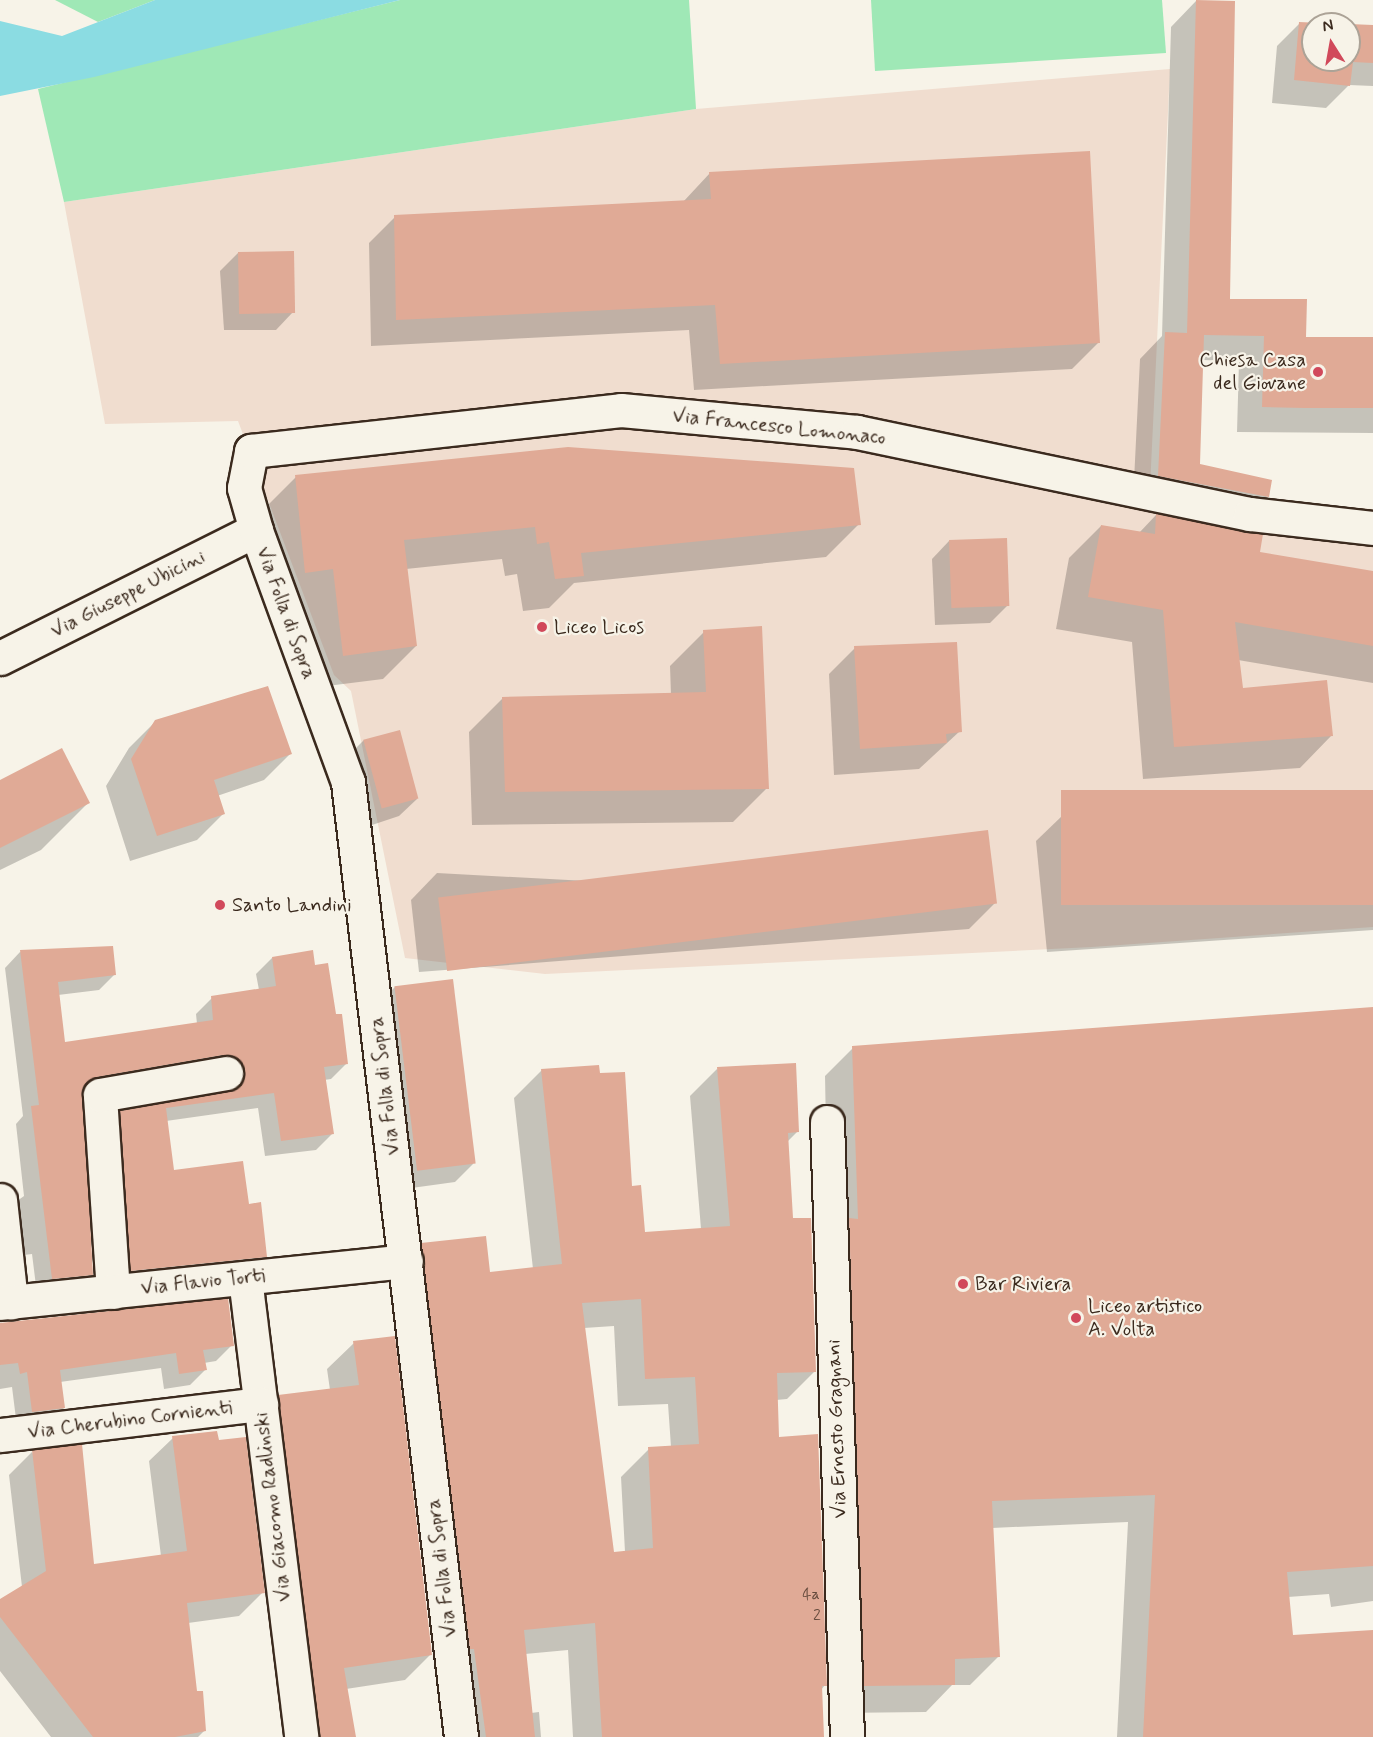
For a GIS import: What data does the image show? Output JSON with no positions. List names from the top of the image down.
{
  "streets": {
    "street": [
      "Via Francesco Lomonaco",
      "Via Giuseppe Ubicini",
      "Via Folla di Sopra",
      "Via Flavio Torti",
      "Via Cherubino Cornienti",
      "Via Ernesto Gragnani",
      "Via Giacomo Radlinski"
    ]
  },
  "crossings": [
    ["Via Francesco Lomonaco", "Via Folla di Sopra"],
    ["Via Giuseppe Ubicini", "Via Folla di Sopra"],
    ["Via Folla di Sopra", "Via Flavio Torti"],
    ["Via Flavio Torti", "Via Giacomo Radlinski"],
    ["Via Cherubino Cornienti", "Via Giacomo Radlinski"]
  ],
  "places": [
    "Chiesa Casa del Giovane",
    "Liceo Licos",
    "Santo Landini",
    "Bar Riviera",
    "Liceo artistico A. Volta"
  ],
  "house_numbers": ["4a", "2"],
  "north": "top"
}
